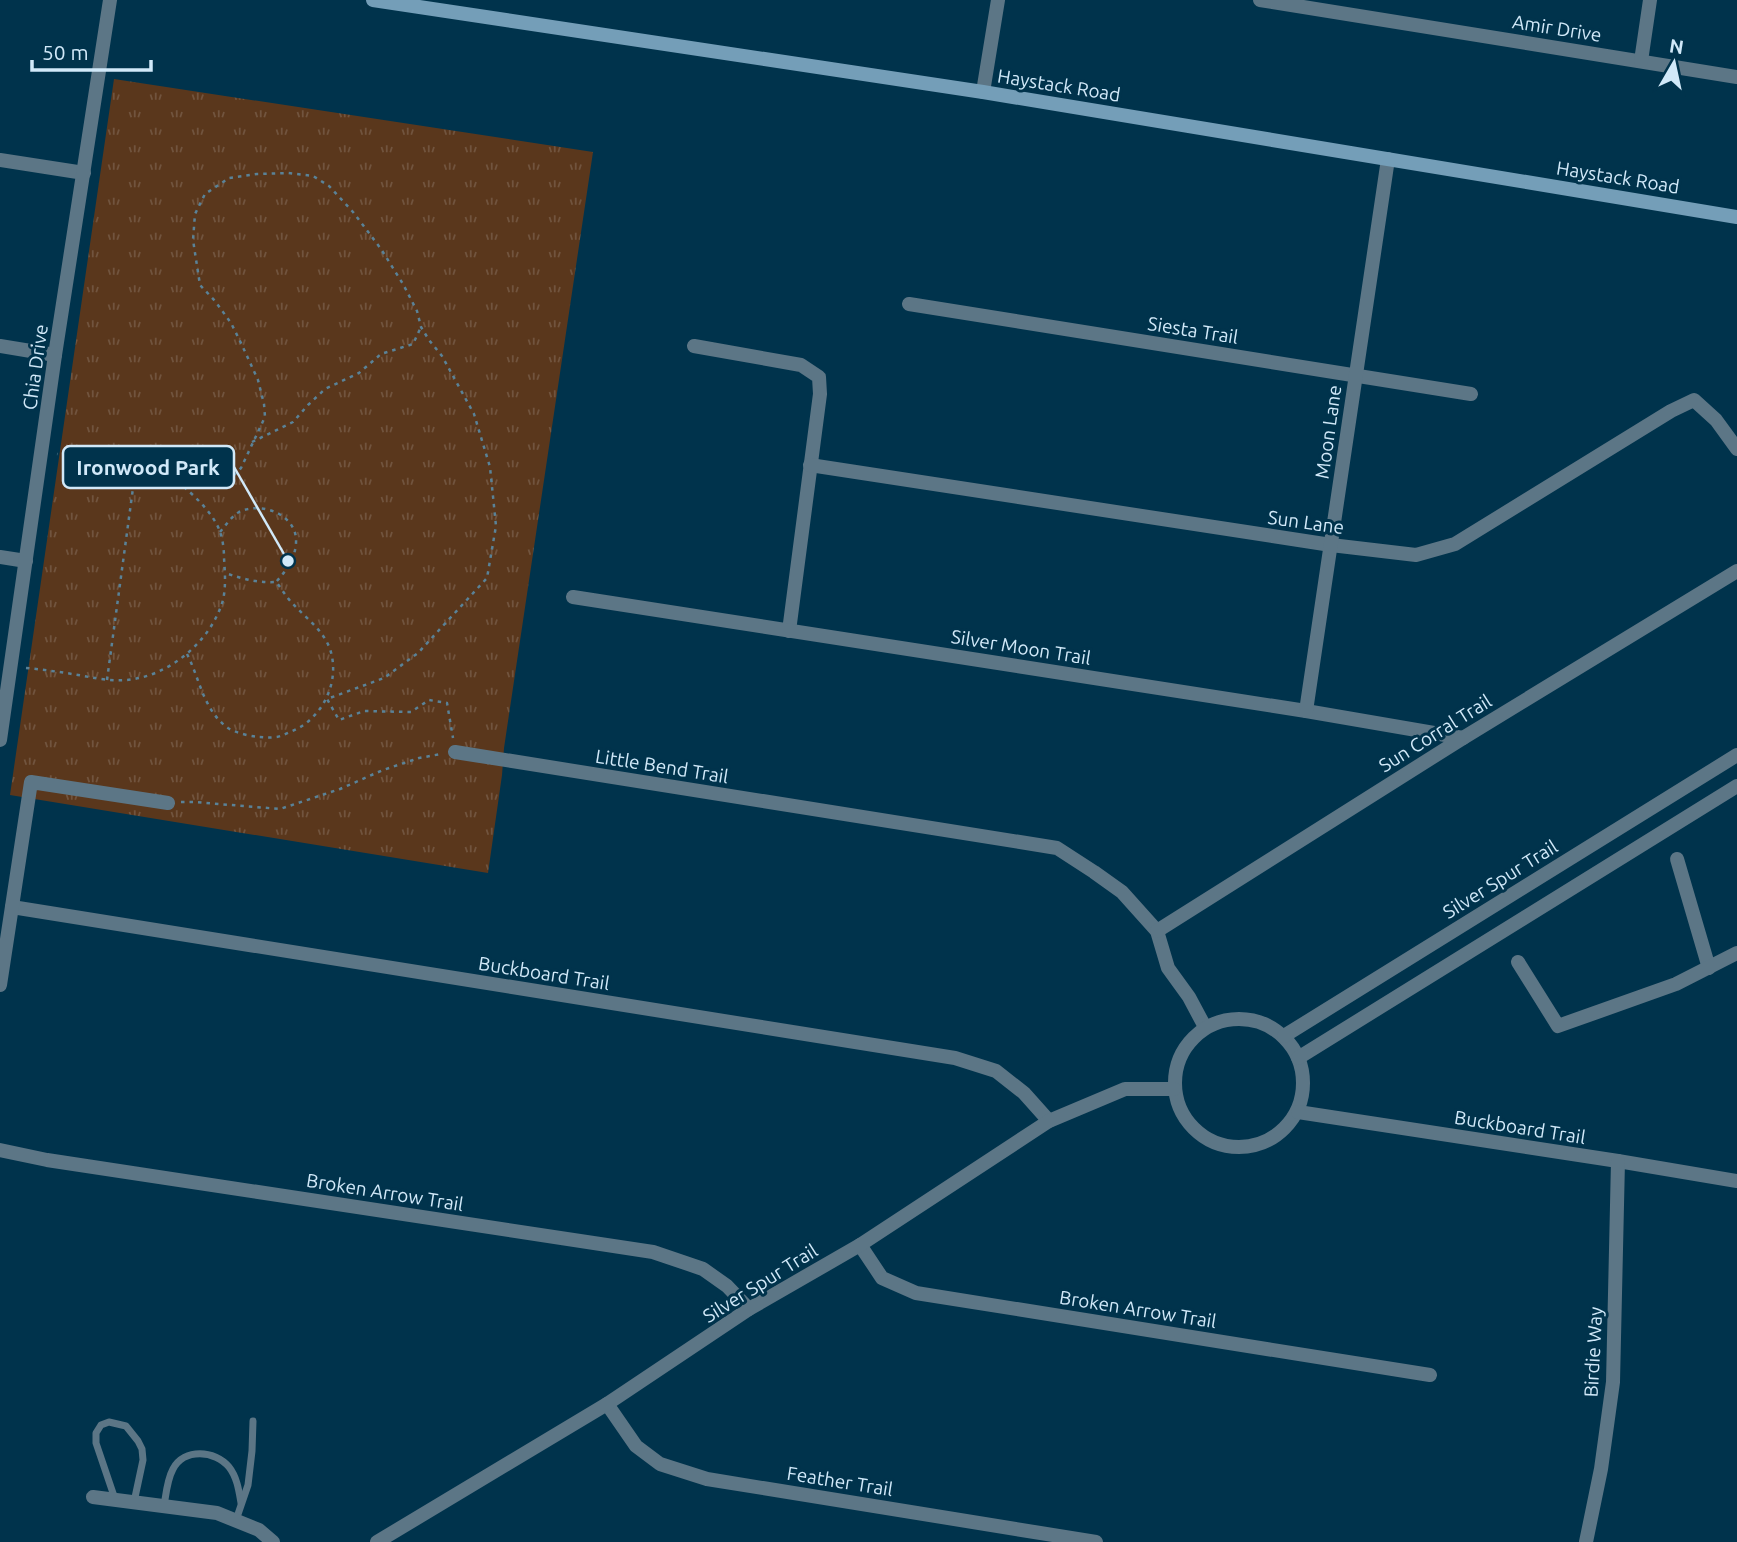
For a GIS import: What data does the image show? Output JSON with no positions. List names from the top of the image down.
{
  "streets": {
    "street": [
      "Amir Drive",
      "Haystack Road",
      "Siesta Trail",
      "Chia Drive",
      "Moon Lane",
      "Sun Lane",
      "Silver Moon Trail",
      "Sun Corral Trail",
      "Little Bend Trail",
      "Silver Spur Trail",
      "Buckboard Trail",
      "Broken Arrow Trail",
      "Birdie Way",
      "Feather Trail"
    ]
  },
  "crossings": [
    ["Haystack Road", "Moon Lane"],
    ["Siesta Trail", "Moon Lane"],
    ["Moon Lane", "Sun Lane"],
    ["Moon Lane", "Silver Moon Trail"],
    ["Silver Moon Trail", "Sun Corral Trail"],
    ["Sun Corral Trail", "Little Bend Trail"],
    ["Little Bend Trail", "Silver Spur Trail"],
    ["Little Bend Trail", "Buckboard Trail"],
    ["Silver Spur Trail", "Buckboard Trail"],
    ["Silver Spur Trail", "Broken Arrow Trail"],
    ["Silver Spur Trail", "Feather Trail"],
    ["Buckboard Trail", "Birdie Way"]
  ],
  "places": ["Ironwood Park"],
  "scale_bar": "50 m",
  "north": "top"
}
